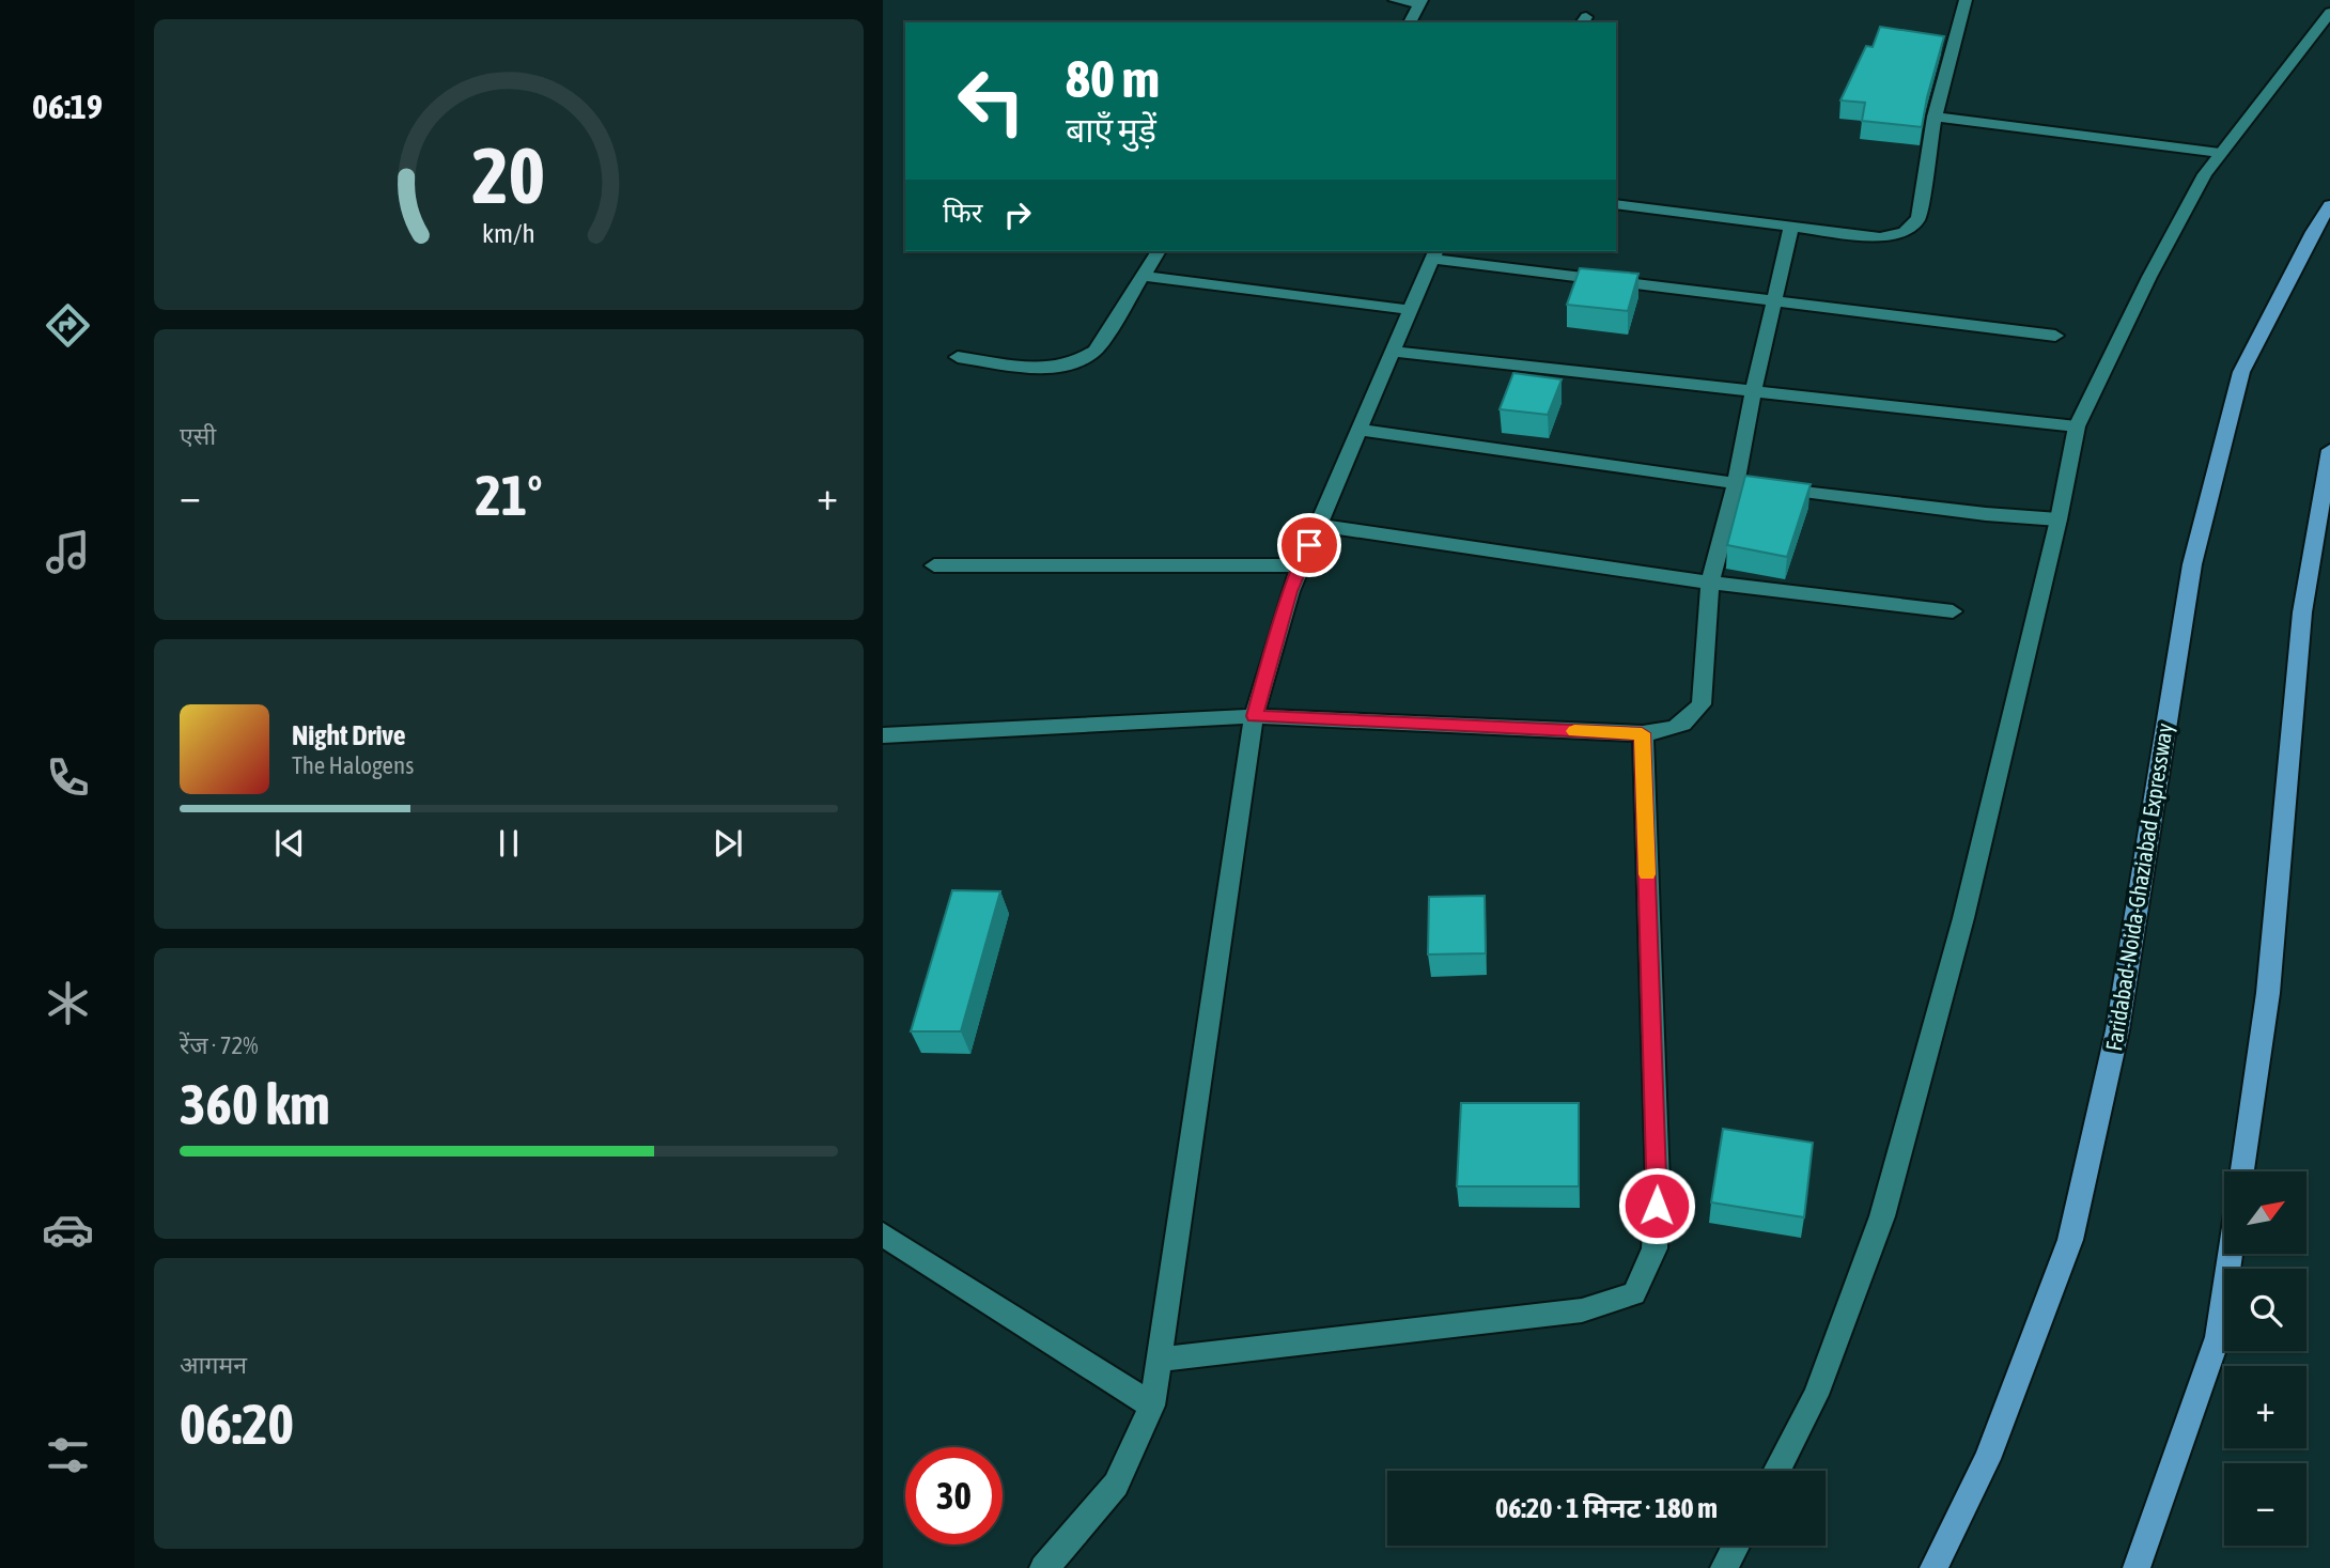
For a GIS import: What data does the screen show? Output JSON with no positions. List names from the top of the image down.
{
  "streets": {
    "main road": ["Faridabad-Noida-Ghaziabad Expressway"]
  },
  "north": "top right",
  "page": {
    "tabs": "06:19",
    "turn": ["80 m", "बाएँ मुड़ें"],
    "then": "फिर",
    "tile": [
      "एसी",
      ["रेंज · 72%", "360 km"],
      ["आगमन", "06:20"]
    ],
    "heat": ["−", "21°", "+"],
    "song": ["Night Drive", "The Halogens"],
    "map_buttons": ["+", "−"],
    "limit": "30",
    "trip": "06:20 · 1 मिनट · 180 m",
    "gauge": ["20", "km/h"]
  }
}
